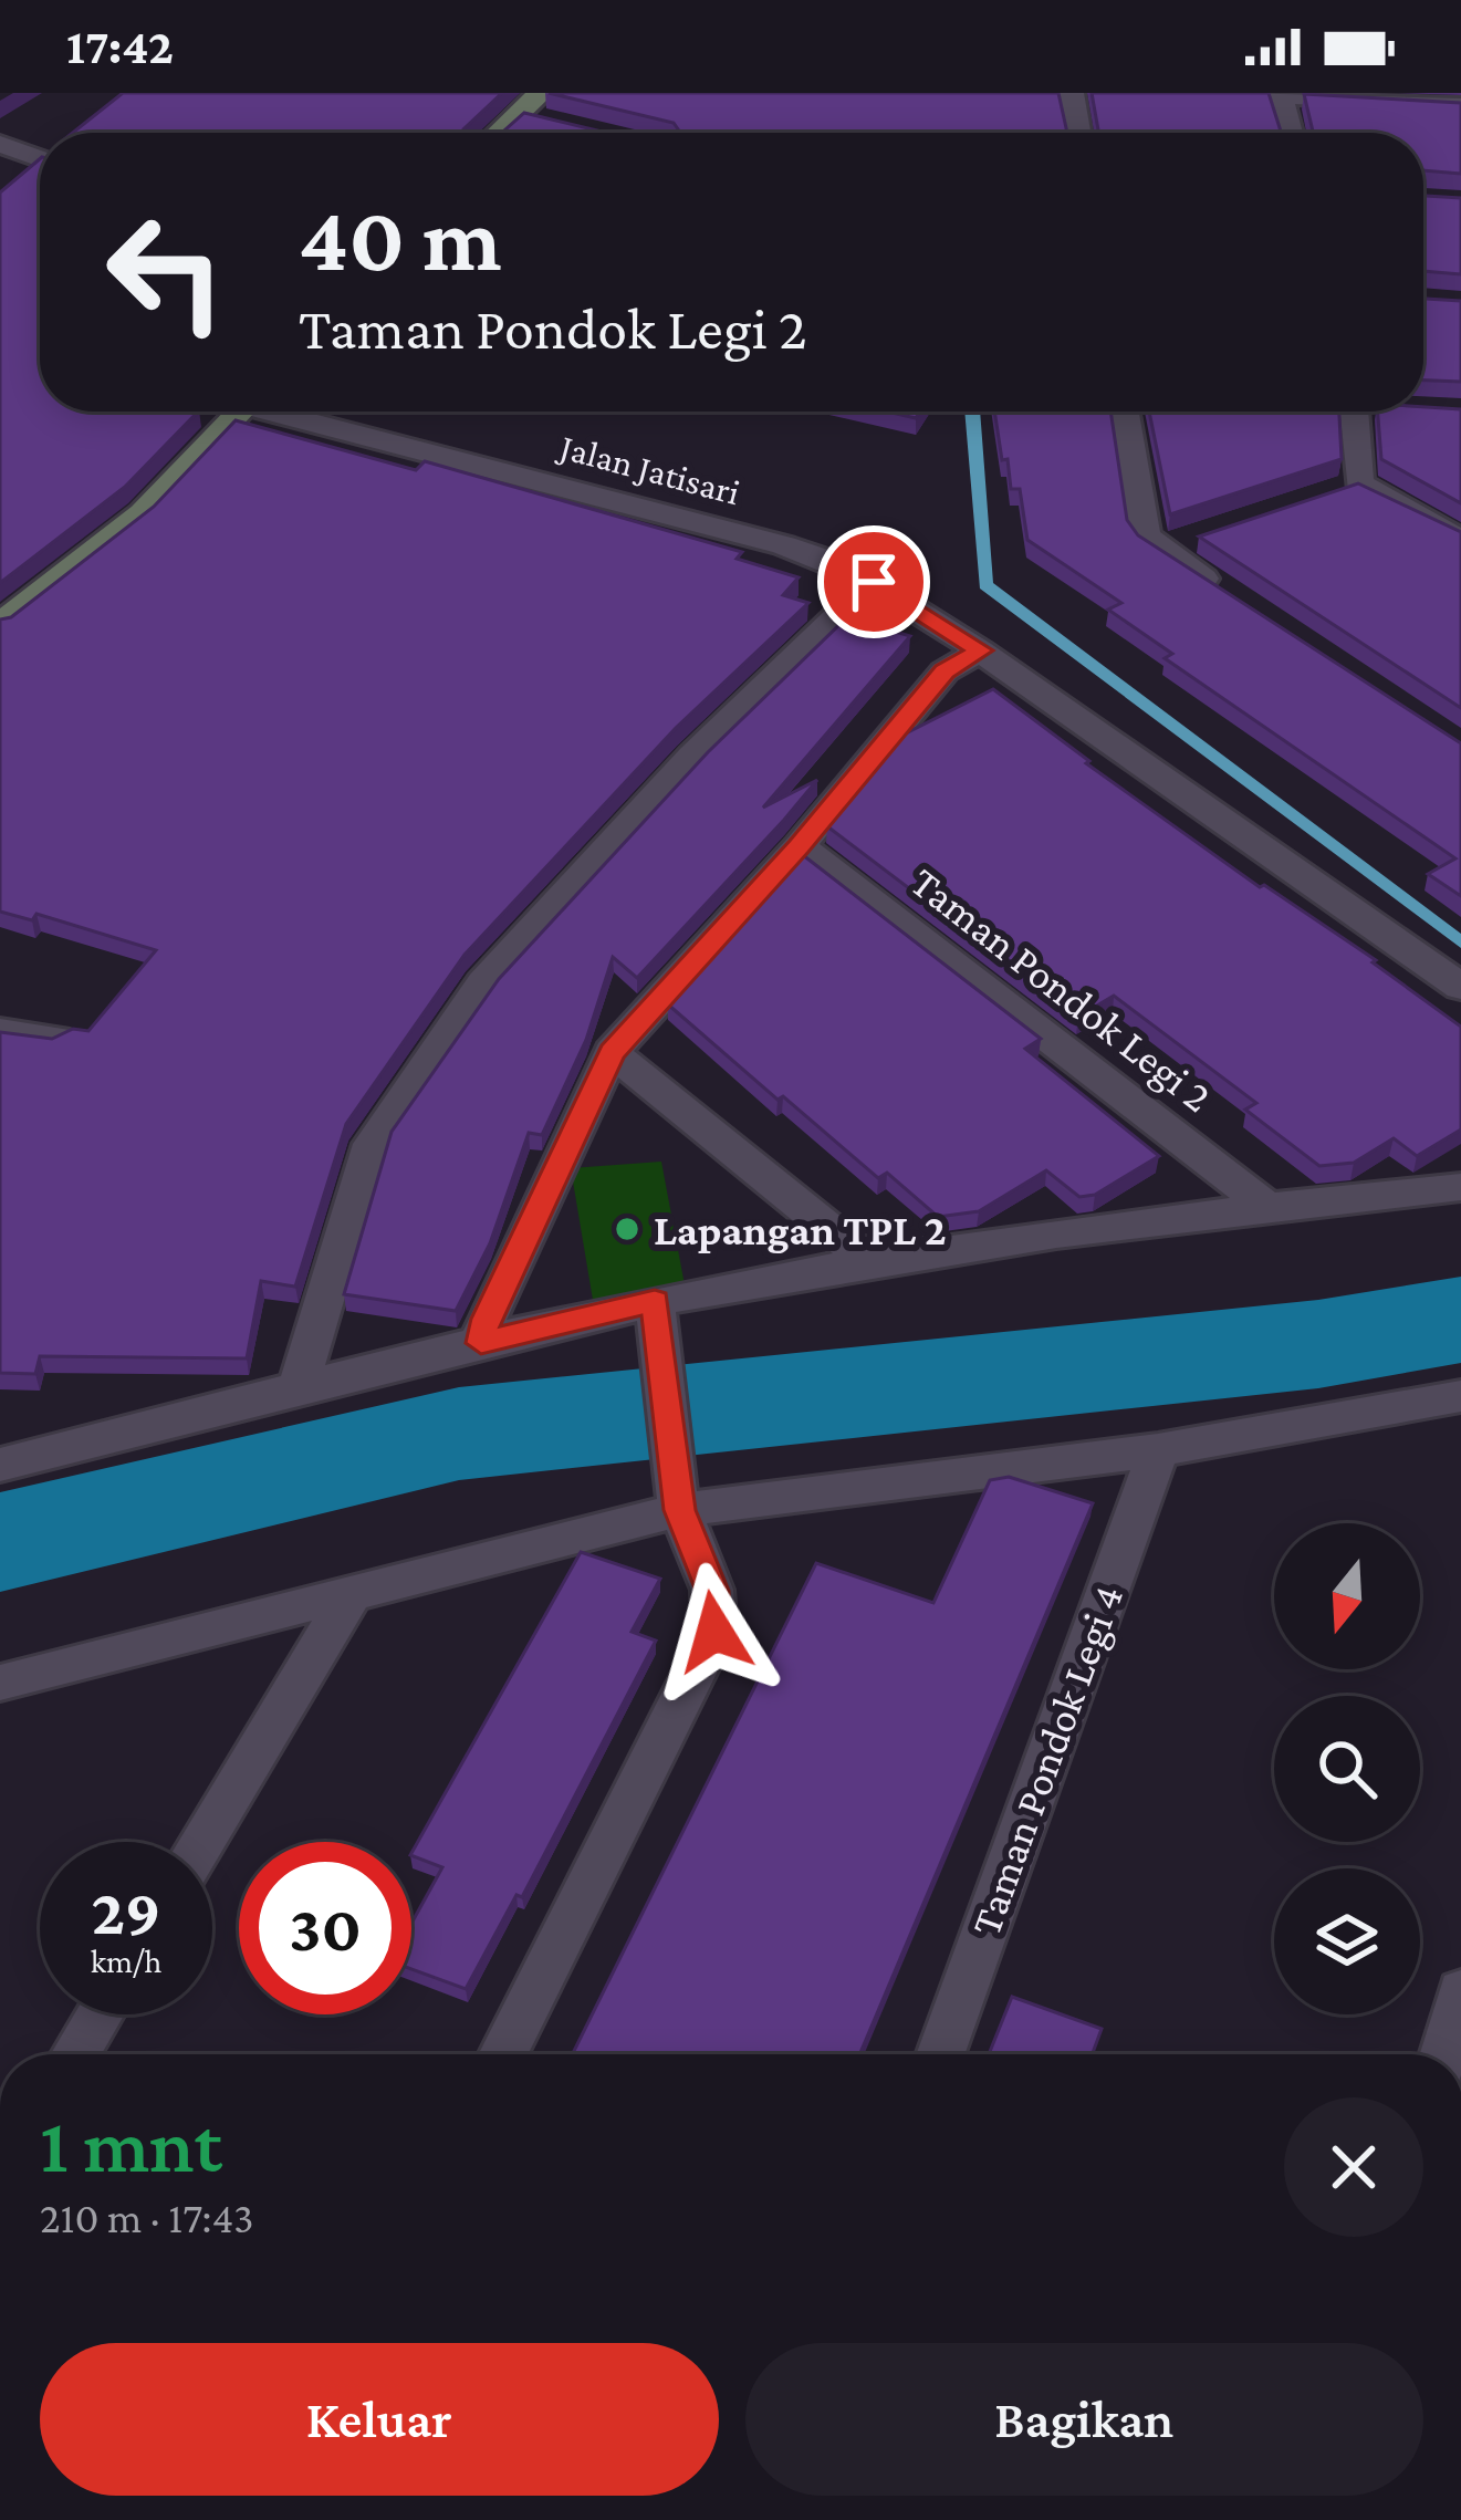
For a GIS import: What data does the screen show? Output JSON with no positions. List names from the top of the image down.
{
  "streets": {
    "street": ["Jalan Jatisari", "Taman Pondok Legi 2", "Taman Pondok Legi 4"]
  },
  "places": ["Lapangan TPL 2"],
  "north": "bottom",
  "page": {
    "status": "17:42",
    "turn": ["40 m", "Taman Pondok Legi 2"],
    "speed": "29 km/h",
    "limit": "30",
    "heading": ["1 mnt", "210 m · 17:43"],
    "buttons": ["Keluar", "Bagikan"]
  }
}
